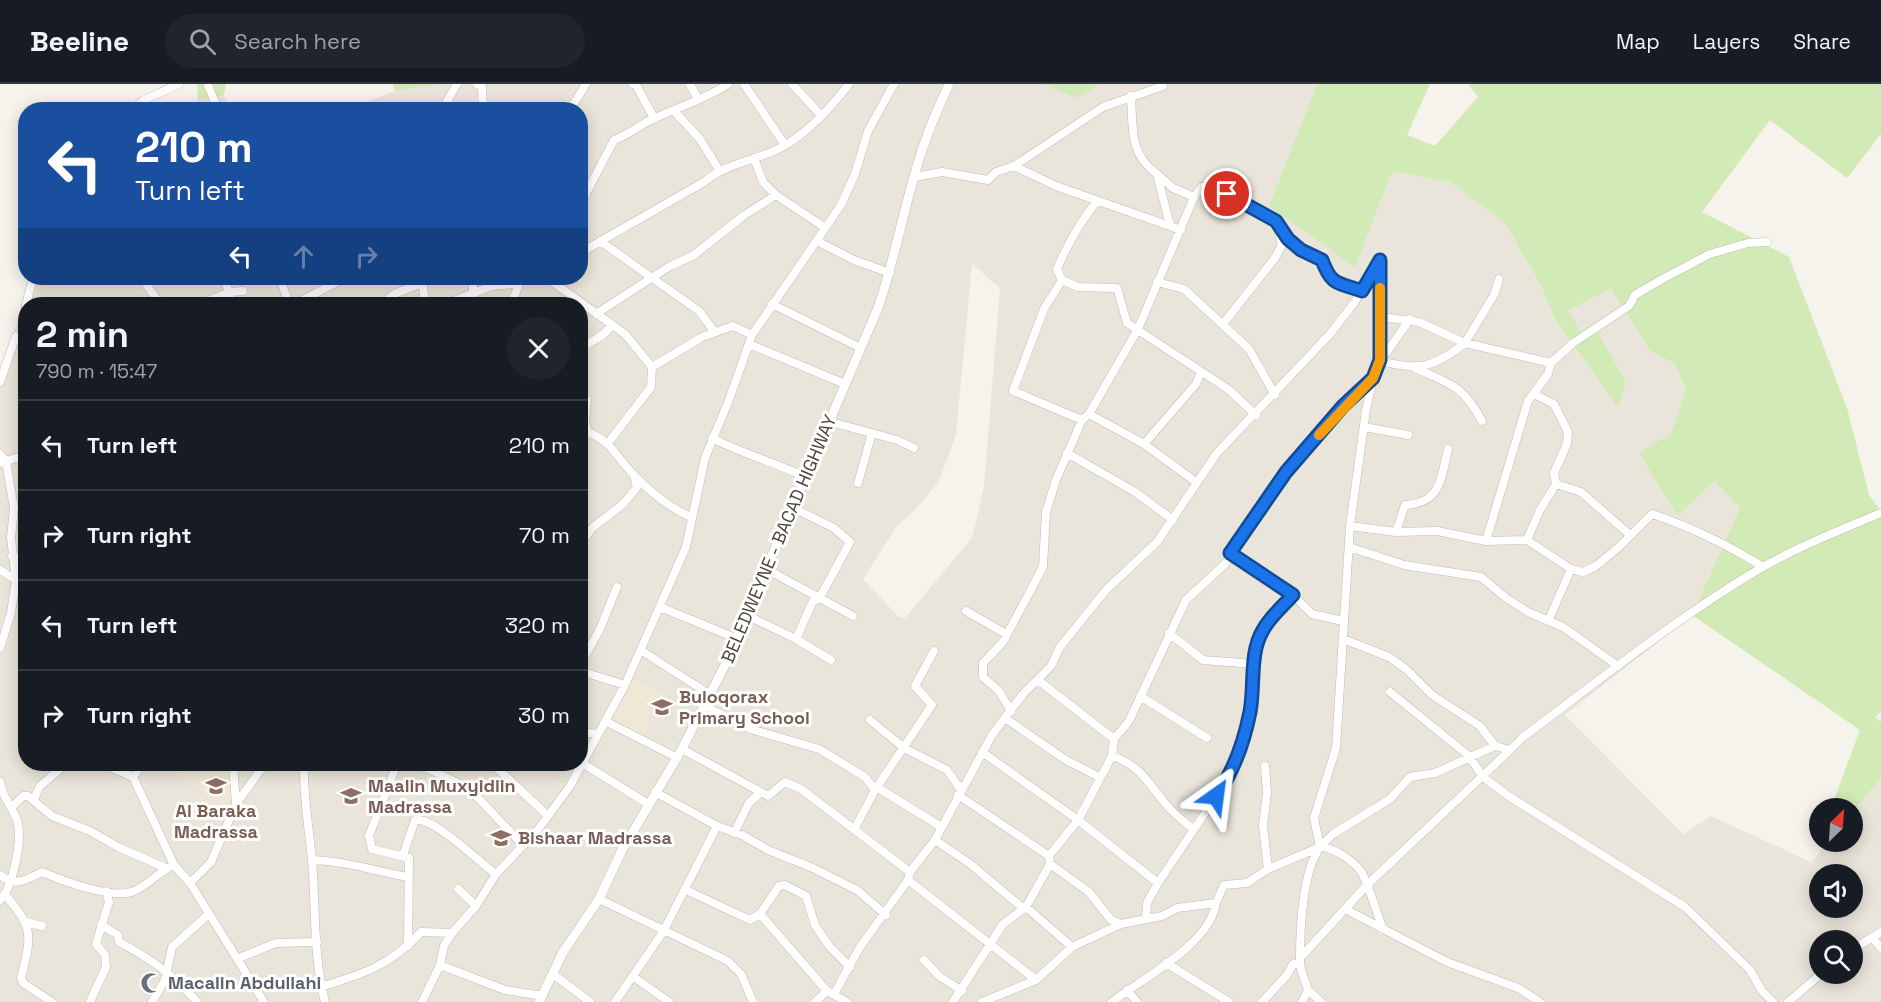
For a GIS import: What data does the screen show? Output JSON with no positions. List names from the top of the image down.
{
  "streets": {
    "street": ["BELEDWEYNE - BACAD HIGHWAY"]
  },
  "places": {
    "school or university": [
      "Buloqorax Primary School",
      "Al Baraka Madrassa",
      "Maalin Muxyidiin Madrassa",
      "Bishaar Madrassa"
    ],
    "mosque": ["Macalin Abdullahi"]
  },
  "north": "top right",
  "page": {
    "header": "Beeline",
    "search": "Search here",
    "nav": ["Map", "Layers", "Share"],
    "turn": ["210 m", "Turn left"],
    "heading": ["2 min", "790 m · 15:47"],
    "list": [
      {
        "name": "Turn left",
        "value": "210 m"
      },
      {
        "name": "Turn right",
        "value": "70 m"
      },
      {
        "name": "Turn left",
        "value": "320 m"
      },
      {
        "name": "Turn right",
        "value": "30 m"
      }
    ]
  }
}
